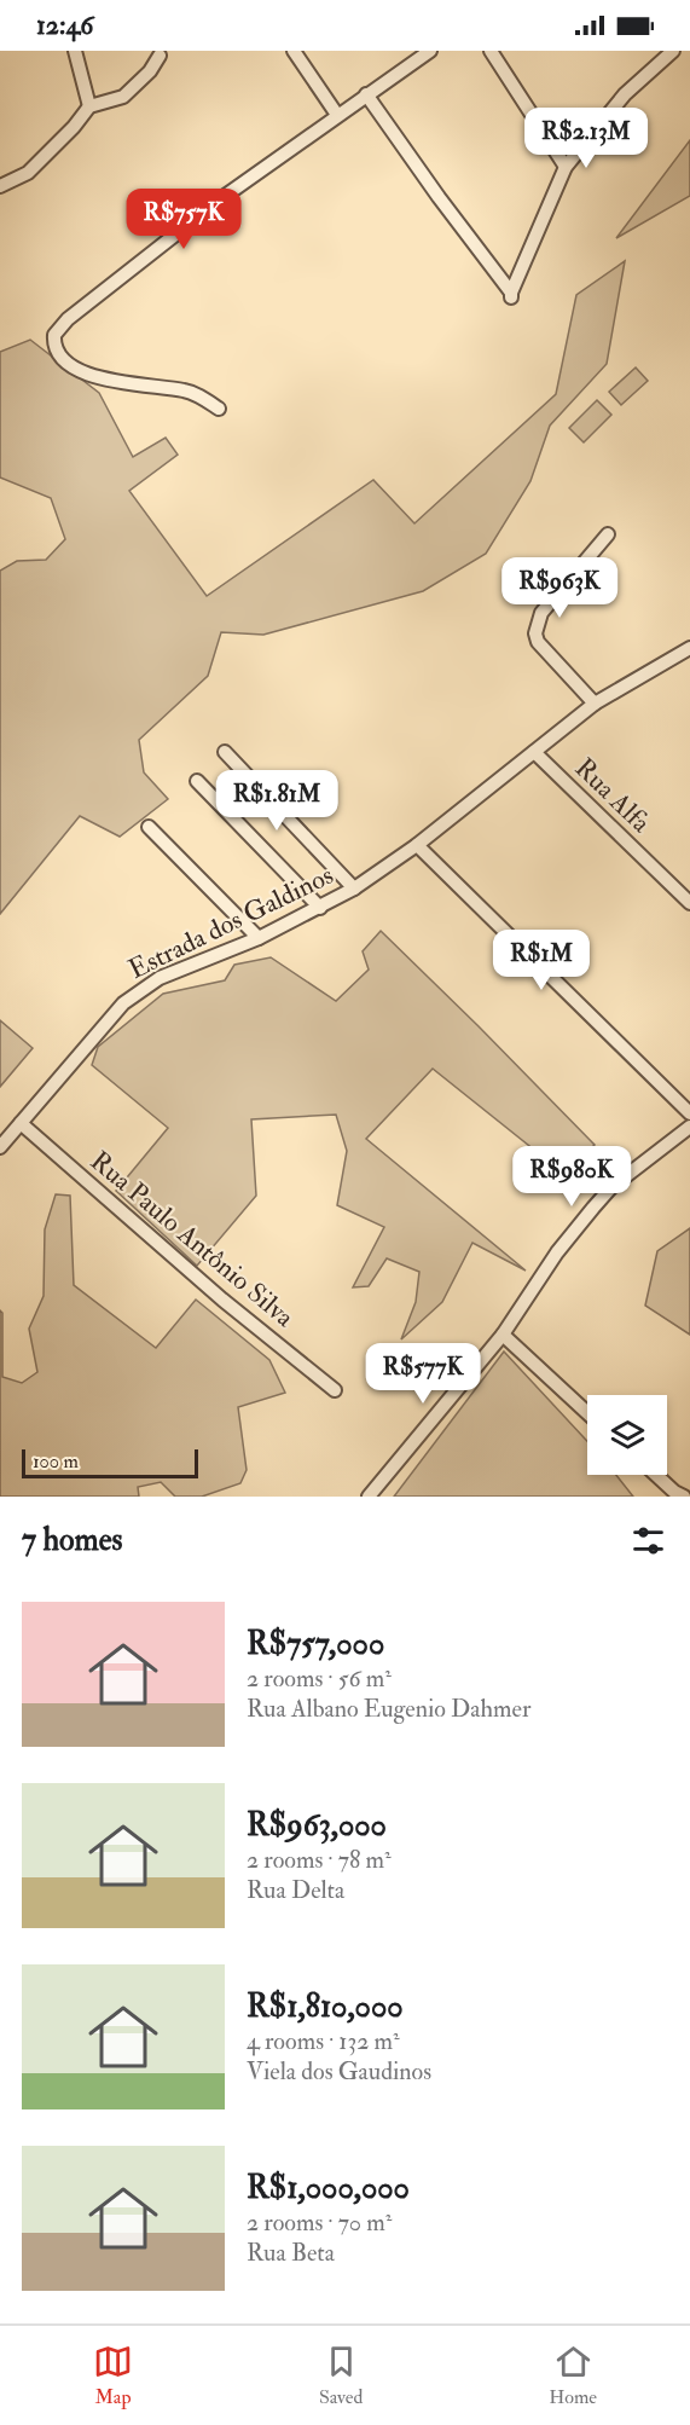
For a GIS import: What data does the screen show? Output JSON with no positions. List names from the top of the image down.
{
  "streets": {
    "street": ["Rua Alfa", "Estrada dos Galdinos", "Rua Paulo Antônio Silva"]
  },
  "crossings": [
    ["Rua Alfa", "Estrada dos Galdinos"],
    ["Estrada dos Galdinos", "Rua Paulo Antônio Silva"]
  ],
  "scale_bar": "100 m",
  "page": {
    "status": "12:46",
    "price": [
      "R$2.13M",
      "R$757K",
      "R$963K",
      "R$1.81M",
      "R$1M",
      "R$980K",
      "R$577K"
    ],
    "scale": "100 m",
    "heading": "7 homes",
    "list": [
      {
        "name": "R$757,000",
        "note": "2 rooms · 56 m² · Rua Albano Eugenio Dahmer"
      },
      {
        "name": "R$963,000",
        "note": "2 rooms · 78 m² · Rua Delta"
      },
      {
        "name": "R$1,810,000",
        "note": "4 rooms · 132 m² · Viela dos Gaudinos"
      },
      {
        "name": "R$1,000,000",
        "note": "2 rooms · 70 m² · Rua Beta"
      }
    ],
    "tabs": ["Map", "Saved", "Home"]
  }
}
